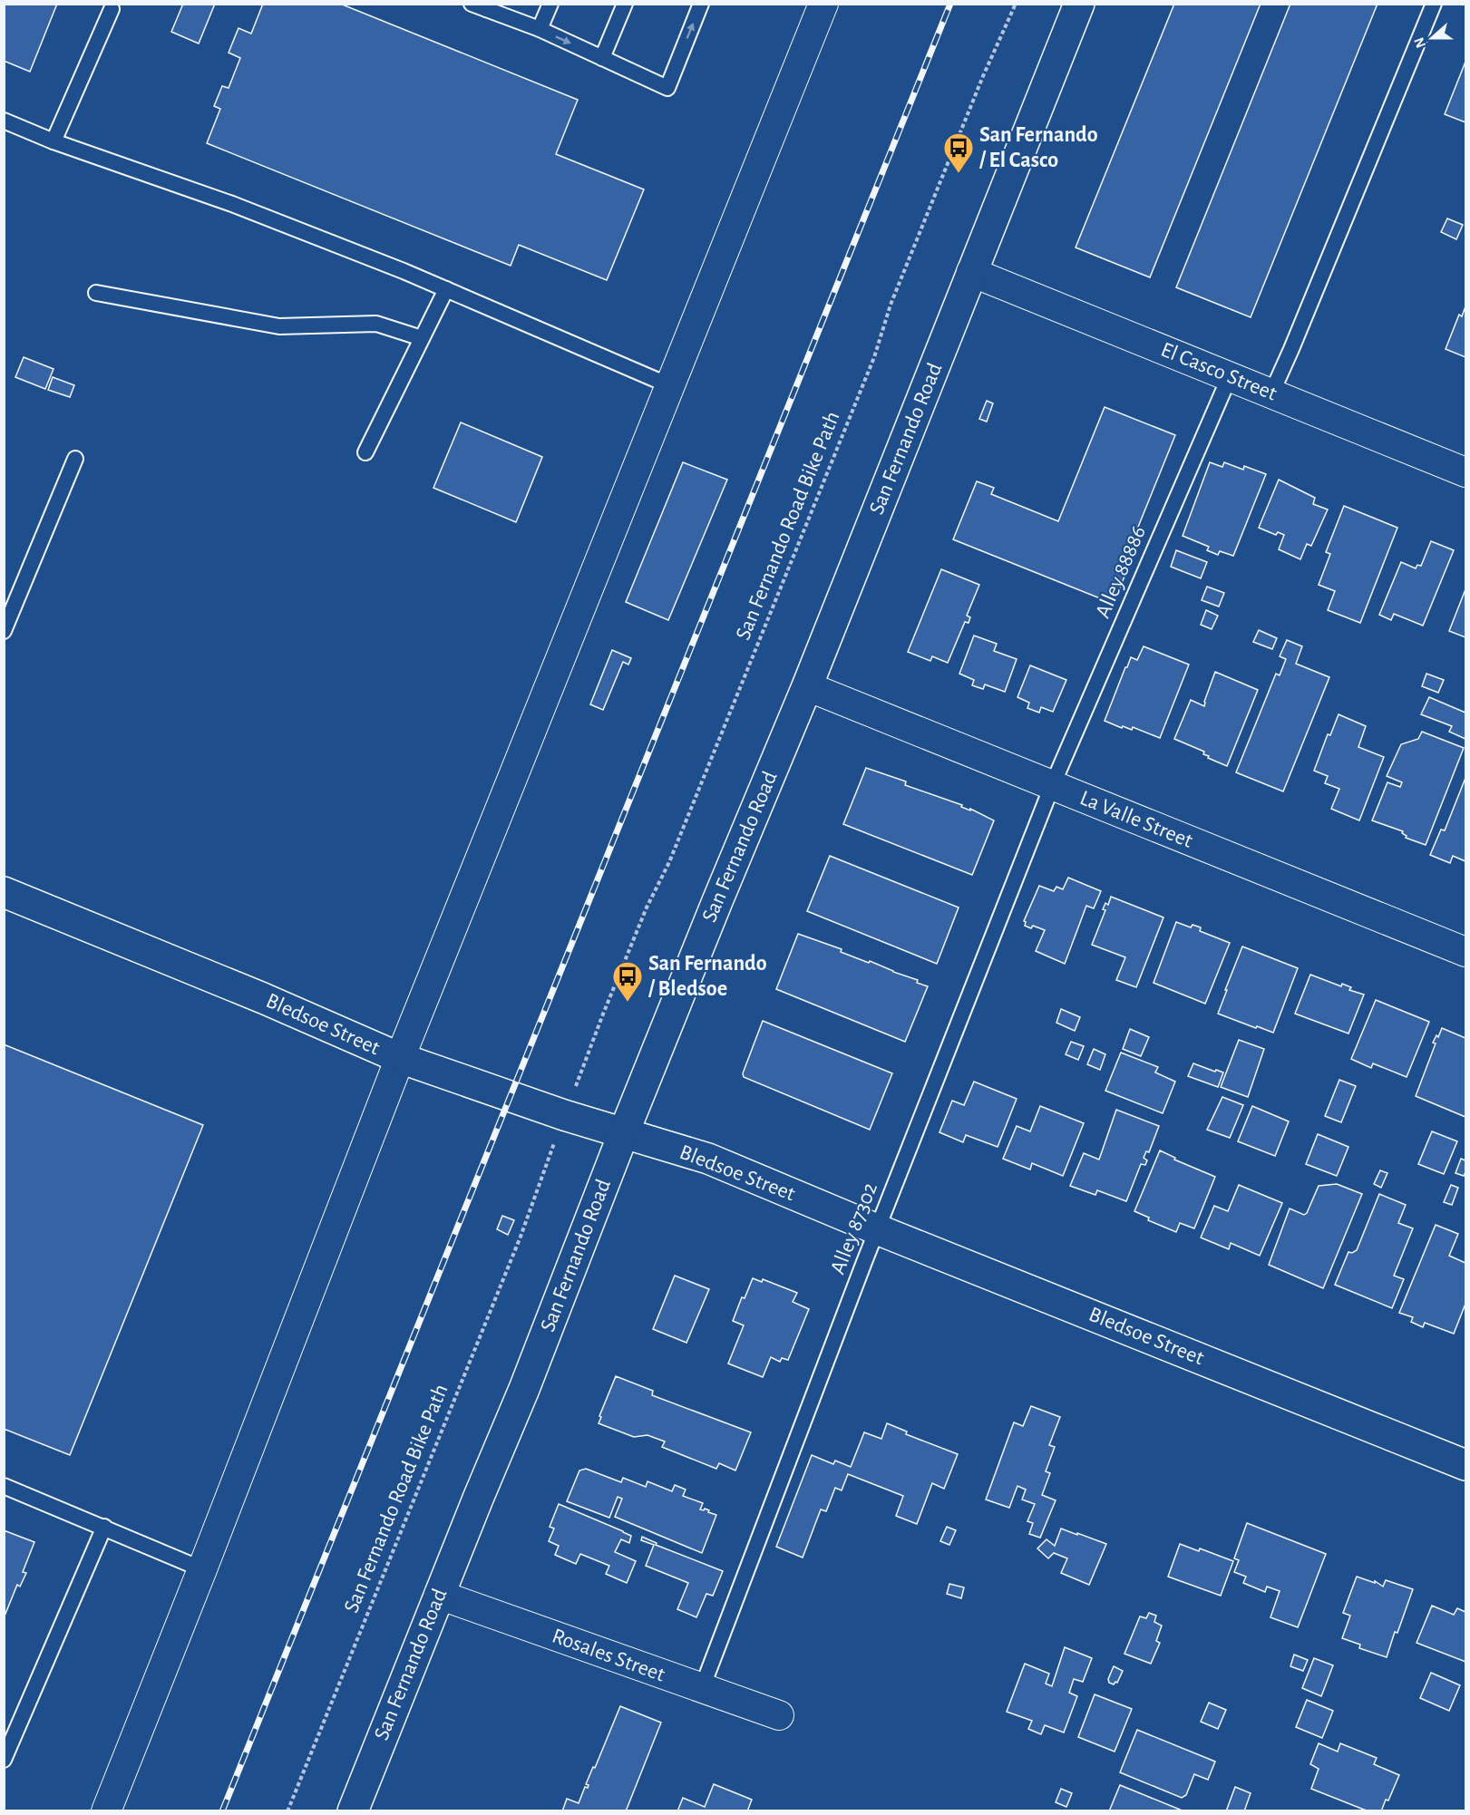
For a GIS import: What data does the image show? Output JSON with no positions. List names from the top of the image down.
{
  "streets": {
    "main road": ["San Fernando Road", "Bledsoe Street"],
    "street": ["El Casco Street", "La Valle Street", "Rosales Street"],
    "lane": ["Alley 88886", "Alley 87302"],
    "path": ["San Fernando Road Bike Path"]
  },
  "crossings": [
    ["El Casco Street", "San Fernando Road"],
    ["El Casco Street", "Alley 88886"],
    ["San Fernando Road", "La Valle Street"],
    ["San Fernando Road", "Bledsoe Street"],
    ["San Fernando Road", "Rosales Street"],
    ["Alley 88886", "La Valle Street"],
    ["Alley 88886", "Alley 87302"],
    ["La Valle Street", "Alley 87302"],
    ["Bledsoe Street", "Alley 87302"],
    ["Alley 87302", "Rosales Street"]
  ],
  "places": {
    "bus stop": ["San Fernando / El Casco", "San Fernando / Bledsoe"]
  },
  "north": "left"
}
